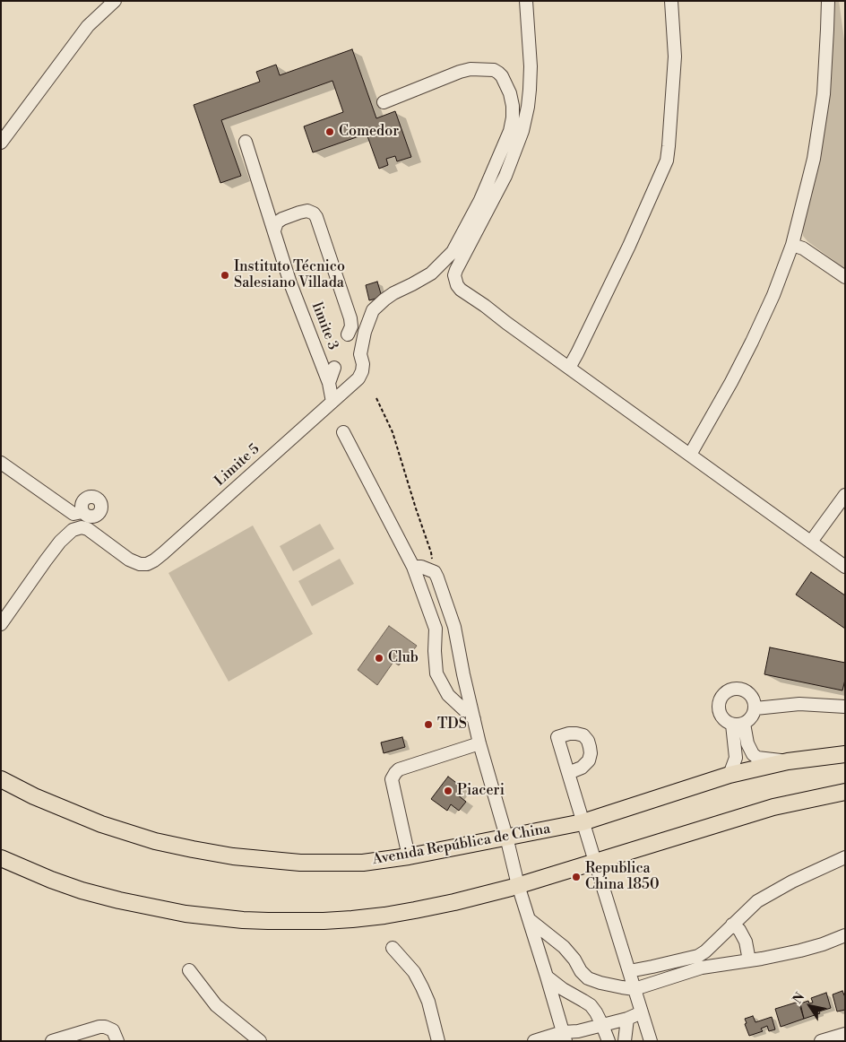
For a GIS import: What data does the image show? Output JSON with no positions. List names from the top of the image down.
{
  "streets": {
    "main road": ["Avenida República de China"],
    "street": ["limite 3", "Limite 5"]
  },
  "crossings": [
    ["limite 3", "Limite 5"]
  ],
  "places": [
    "Comedor",
    "Instituto Técnico Salesiano Villada",
    "Club",
    "TDS",
    "Piaceri",
    "Republica China 1850"
  ],
  "north": "top left"
}
